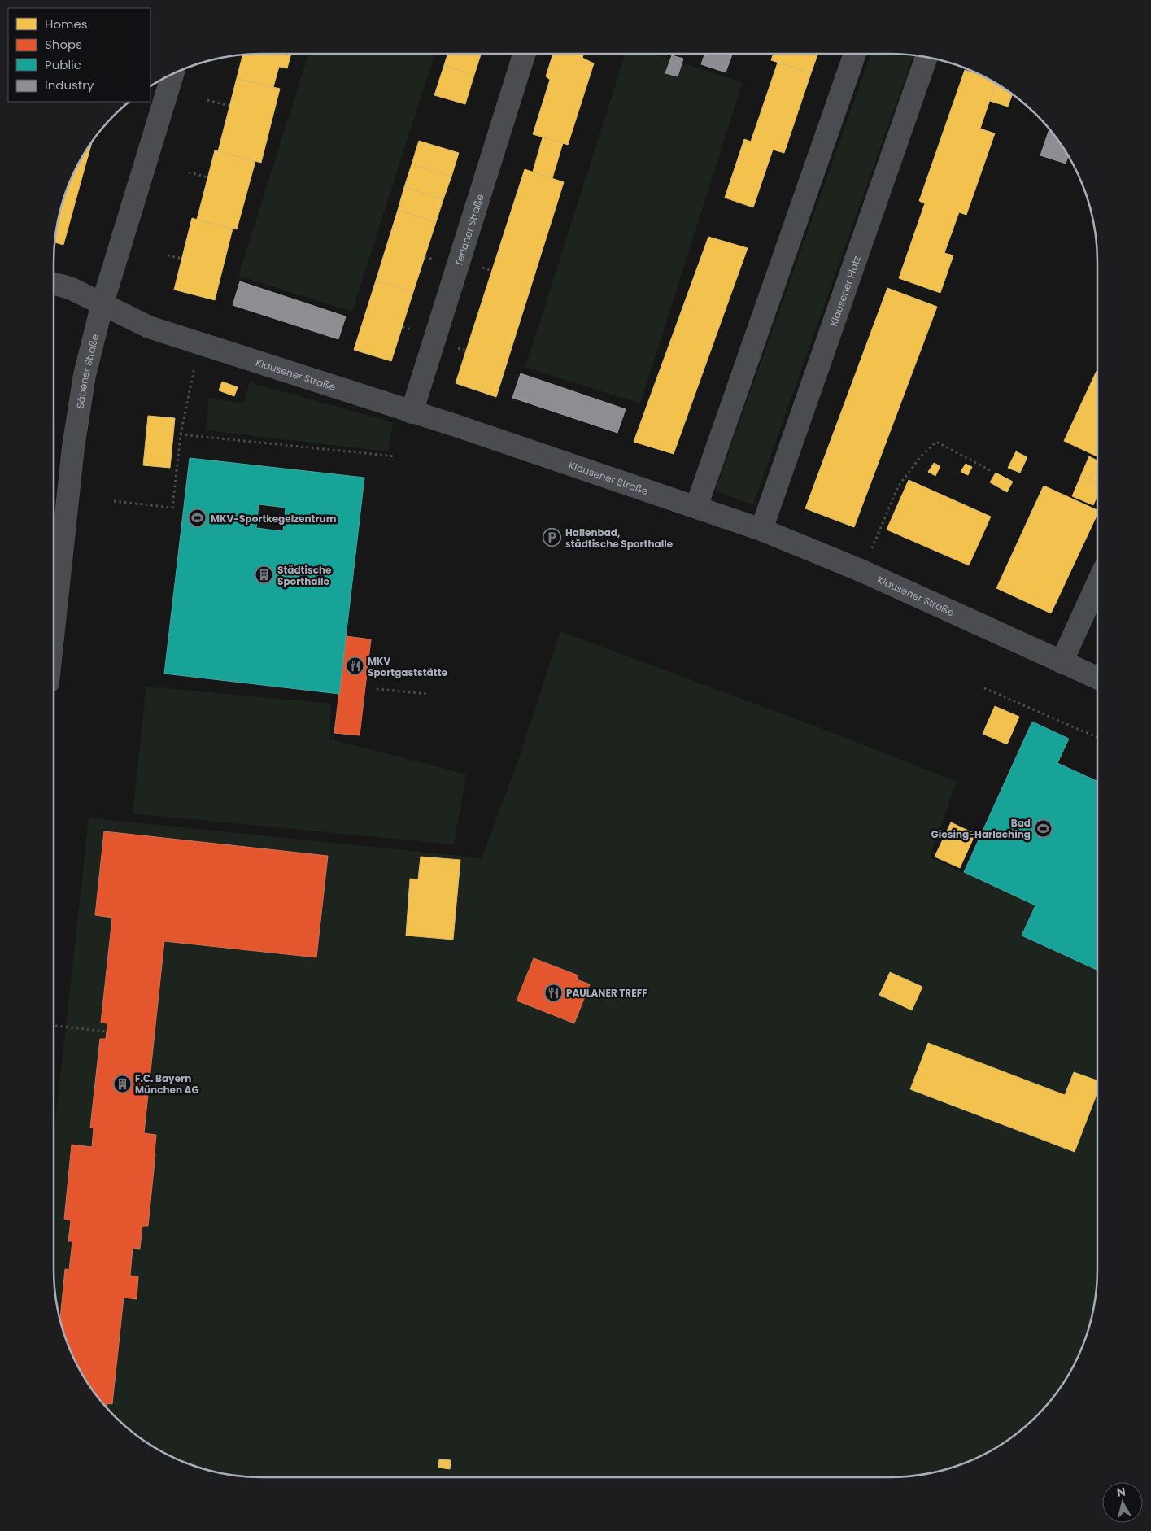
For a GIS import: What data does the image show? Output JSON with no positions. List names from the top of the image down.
{
  "streets": {
    "street": [
      "Terlaner Straße",
      "Klausener Platz",
      "Säbener Straße",
      "Klausener Straße"
    ]
  },
  "crossings": [
    ["Terlaner Straße", "Klausener Straße"],
    ["Klausener Platz", "Klausener Straße"],
    ["Säbener Straße", "Klausener Straße"]
  ],
  "places": {
    "sports": ["MKV-Sportkegelzentrum", "Bad Giesing-Harlaching"],
    "parking": ["Hallenbad, städtische Sporthalle"],
    "building": ["Städtische Sporthalle", "F.C. Bayern München AG"],
    "restaurant": ["MKV Sportgaststätte", "PAULANER TREFF"]
  },
  "legend": [
    "Homes",
    "Shops",
    "Public",
    "Industry"
  ],
  "north": "top"
}
